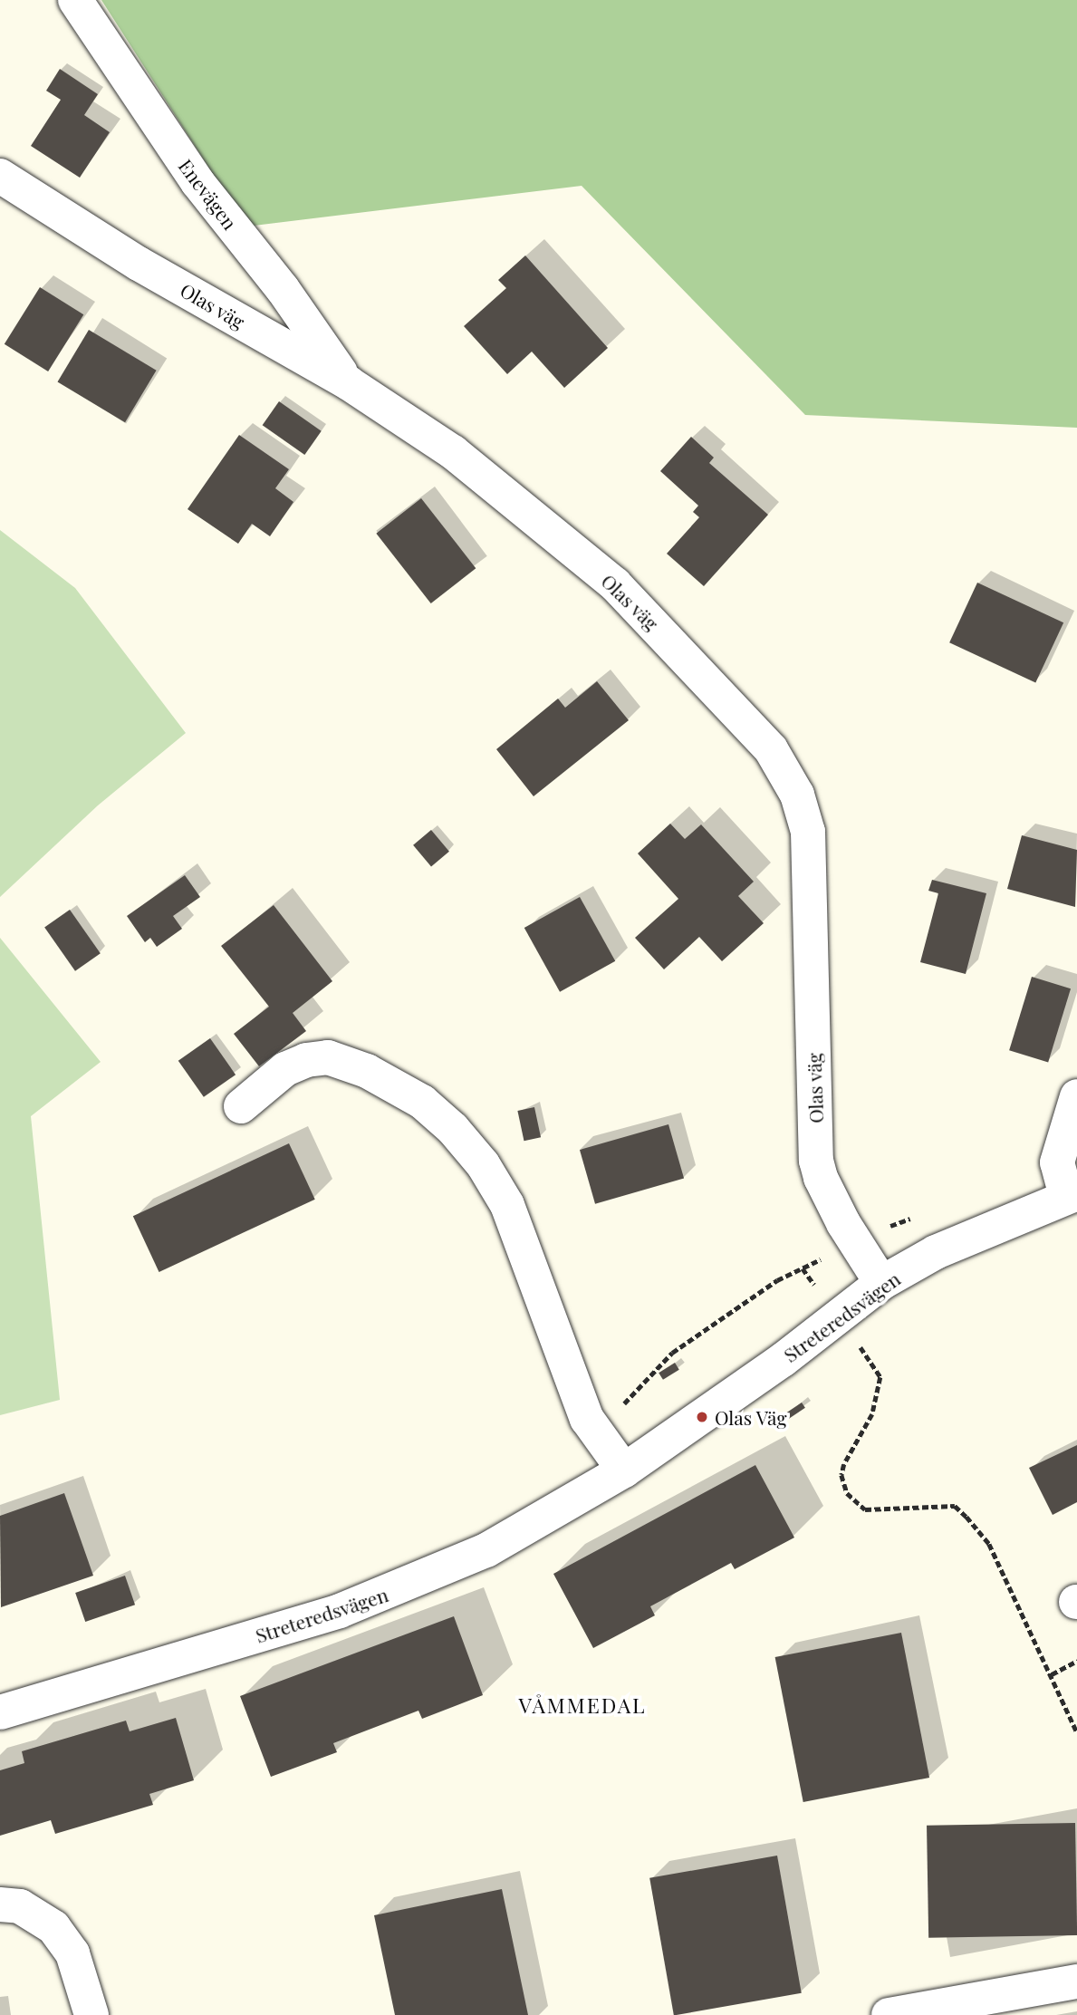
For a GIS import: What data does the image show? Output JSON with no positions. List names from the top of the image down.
{
  "streets": {
    "street": ["Enevägen", "Olas väg", "Streteredsvägen"]
  },
  "crossings": [
    ["Enevägen", "Olas väg"],
    ["Olas väg", "Streteredsvägen"]
  ],
  "districts": ["VÅMMEDAL"],
  "places": ["Olas Väg"]
}
